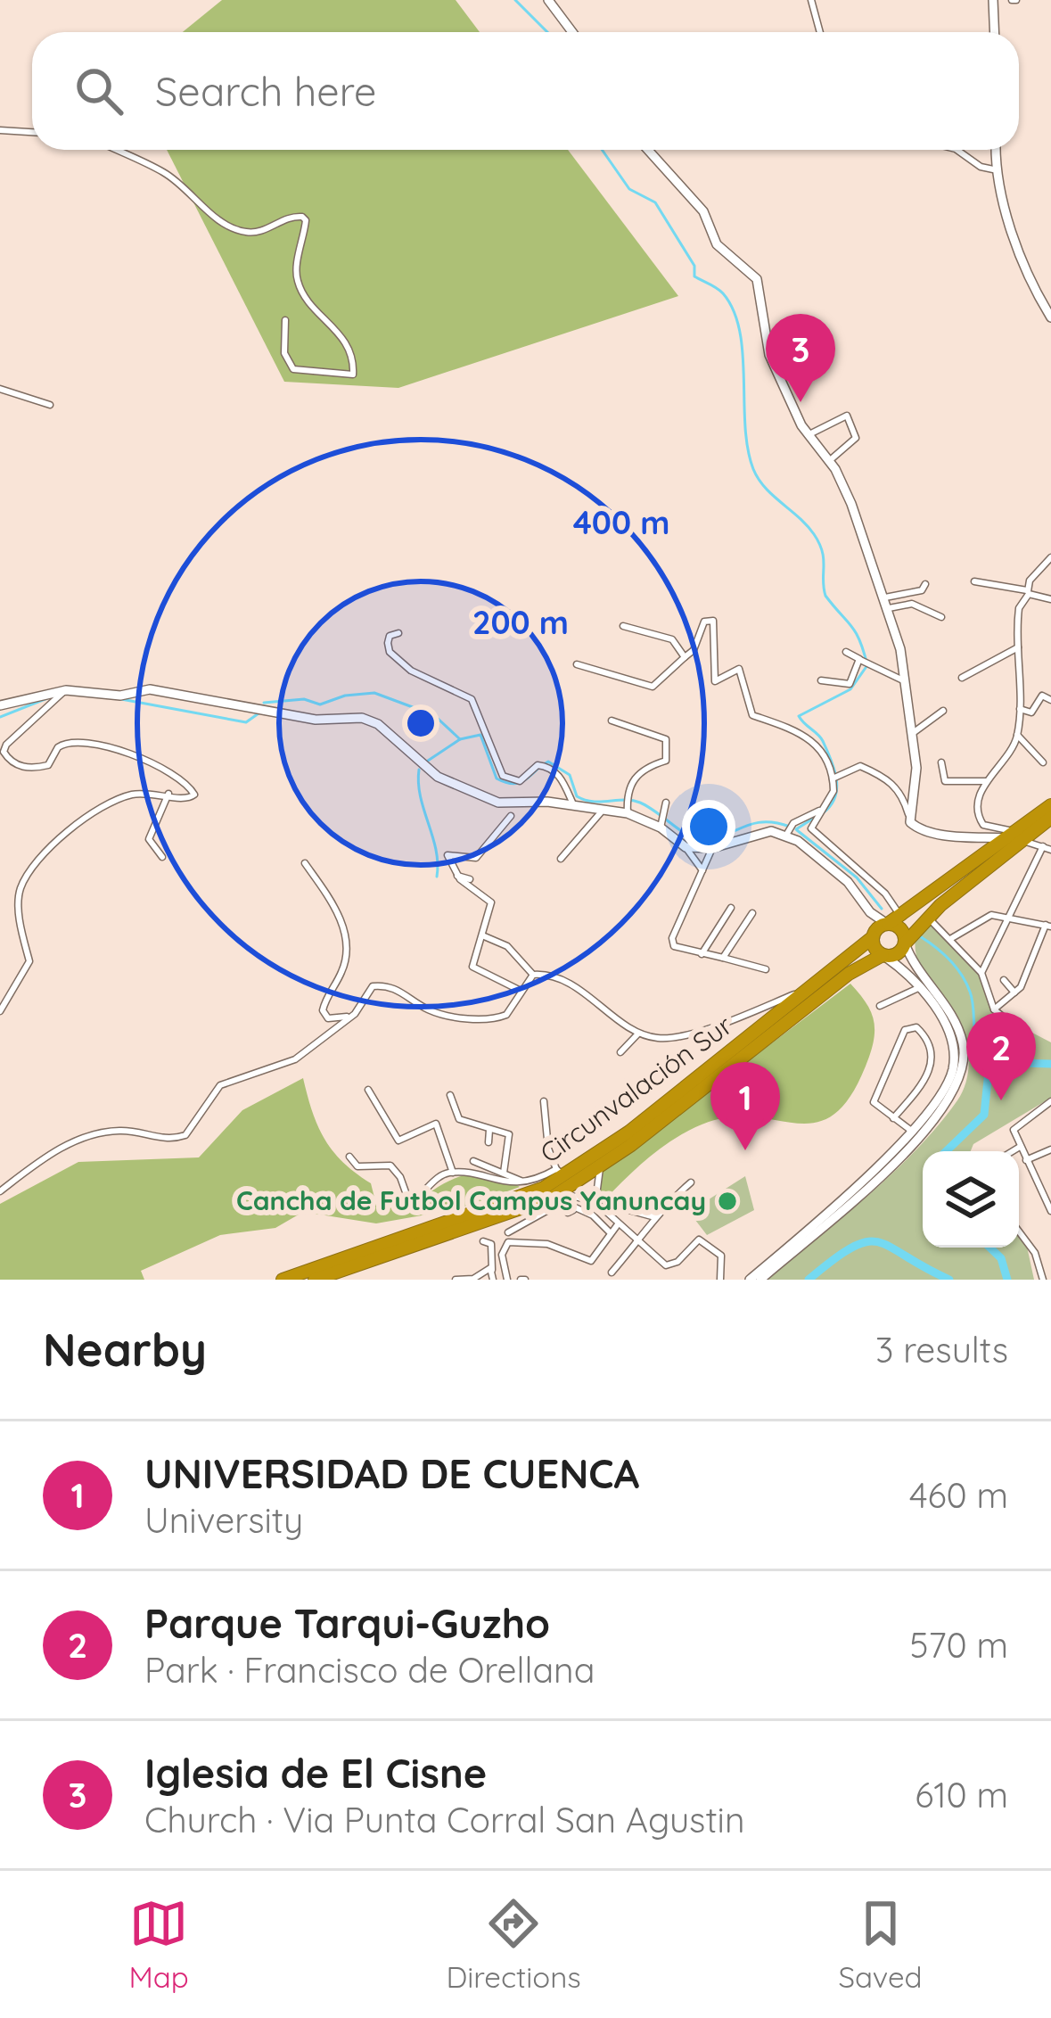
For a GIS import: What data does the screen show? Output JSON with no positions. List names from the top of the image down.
{
  "streets": {
    "highway": ["Circunvalación Sur"]
  },
  "places": ["Cancha de Futbol Campus Yanuncay"],
  "page": {
    "search": "Search here",
    "pins": ["3", "2", "1"],
    "heading": ["Nearby", "3 results"],
    "list": [
      {
        "mark": "1",
        "name": "UNIVERSIDAD DE CUENCA",
        "note": "University",
        "value": "460 m"
      },
      {
        "mark": "2",
        "name": "Parque Tarqui-Guzho",
        "note": "Park · Francisco de Orellana",
        "value": "570 m"
      },
      {
        "mark": "3",
        "name": "Iglesia de El Cisne",
        "note": "Church · Via Punta Corral San Agustin",
        "value": "610 m"
      }
    ],
    "nav": ["Map", "Directions", "Saved"]
  },
  "rings": ["400 m", "200 m"]
}
